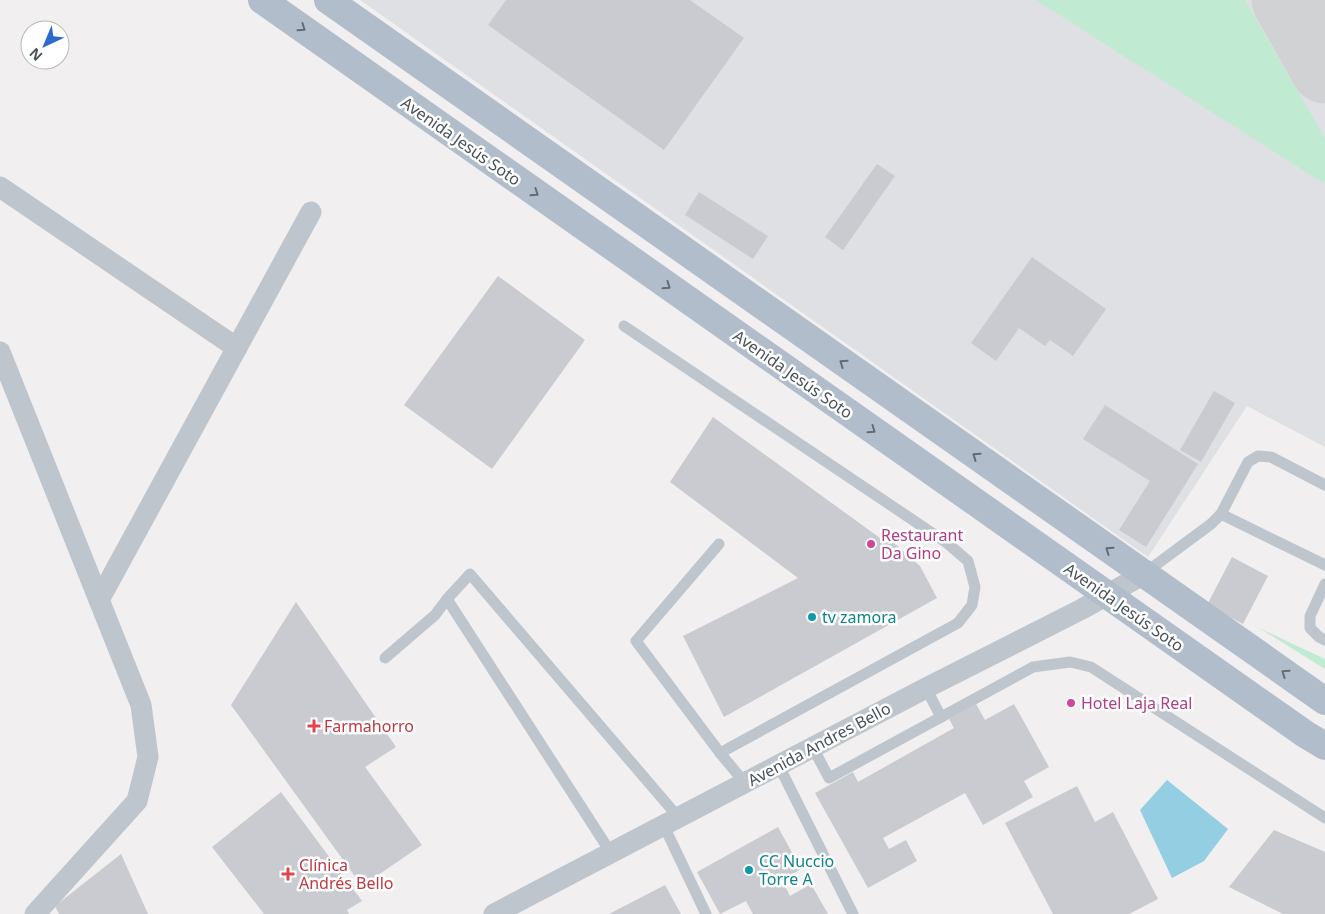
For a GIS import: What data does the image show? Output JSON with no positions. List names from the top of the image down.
{
  "streets": {
    "main road": ["Avenida Jesús Soto"],
    "street": ["Avenida Andres Bello"]
  },
  "crossings": [
    ["Avenida Jesús Soto", "Avenida Andres Bello"]
  ],
  "places": {
    "other": [
      "Restaurant Da Gino",
      "tv zamora",
      "Hotel Laja Real",
      "CC Nuccio Torre A"
    ],
    "health": ["Farmahorro", "Clínica Andrés Bello"]
  },
  "north": "bottom left"
}
